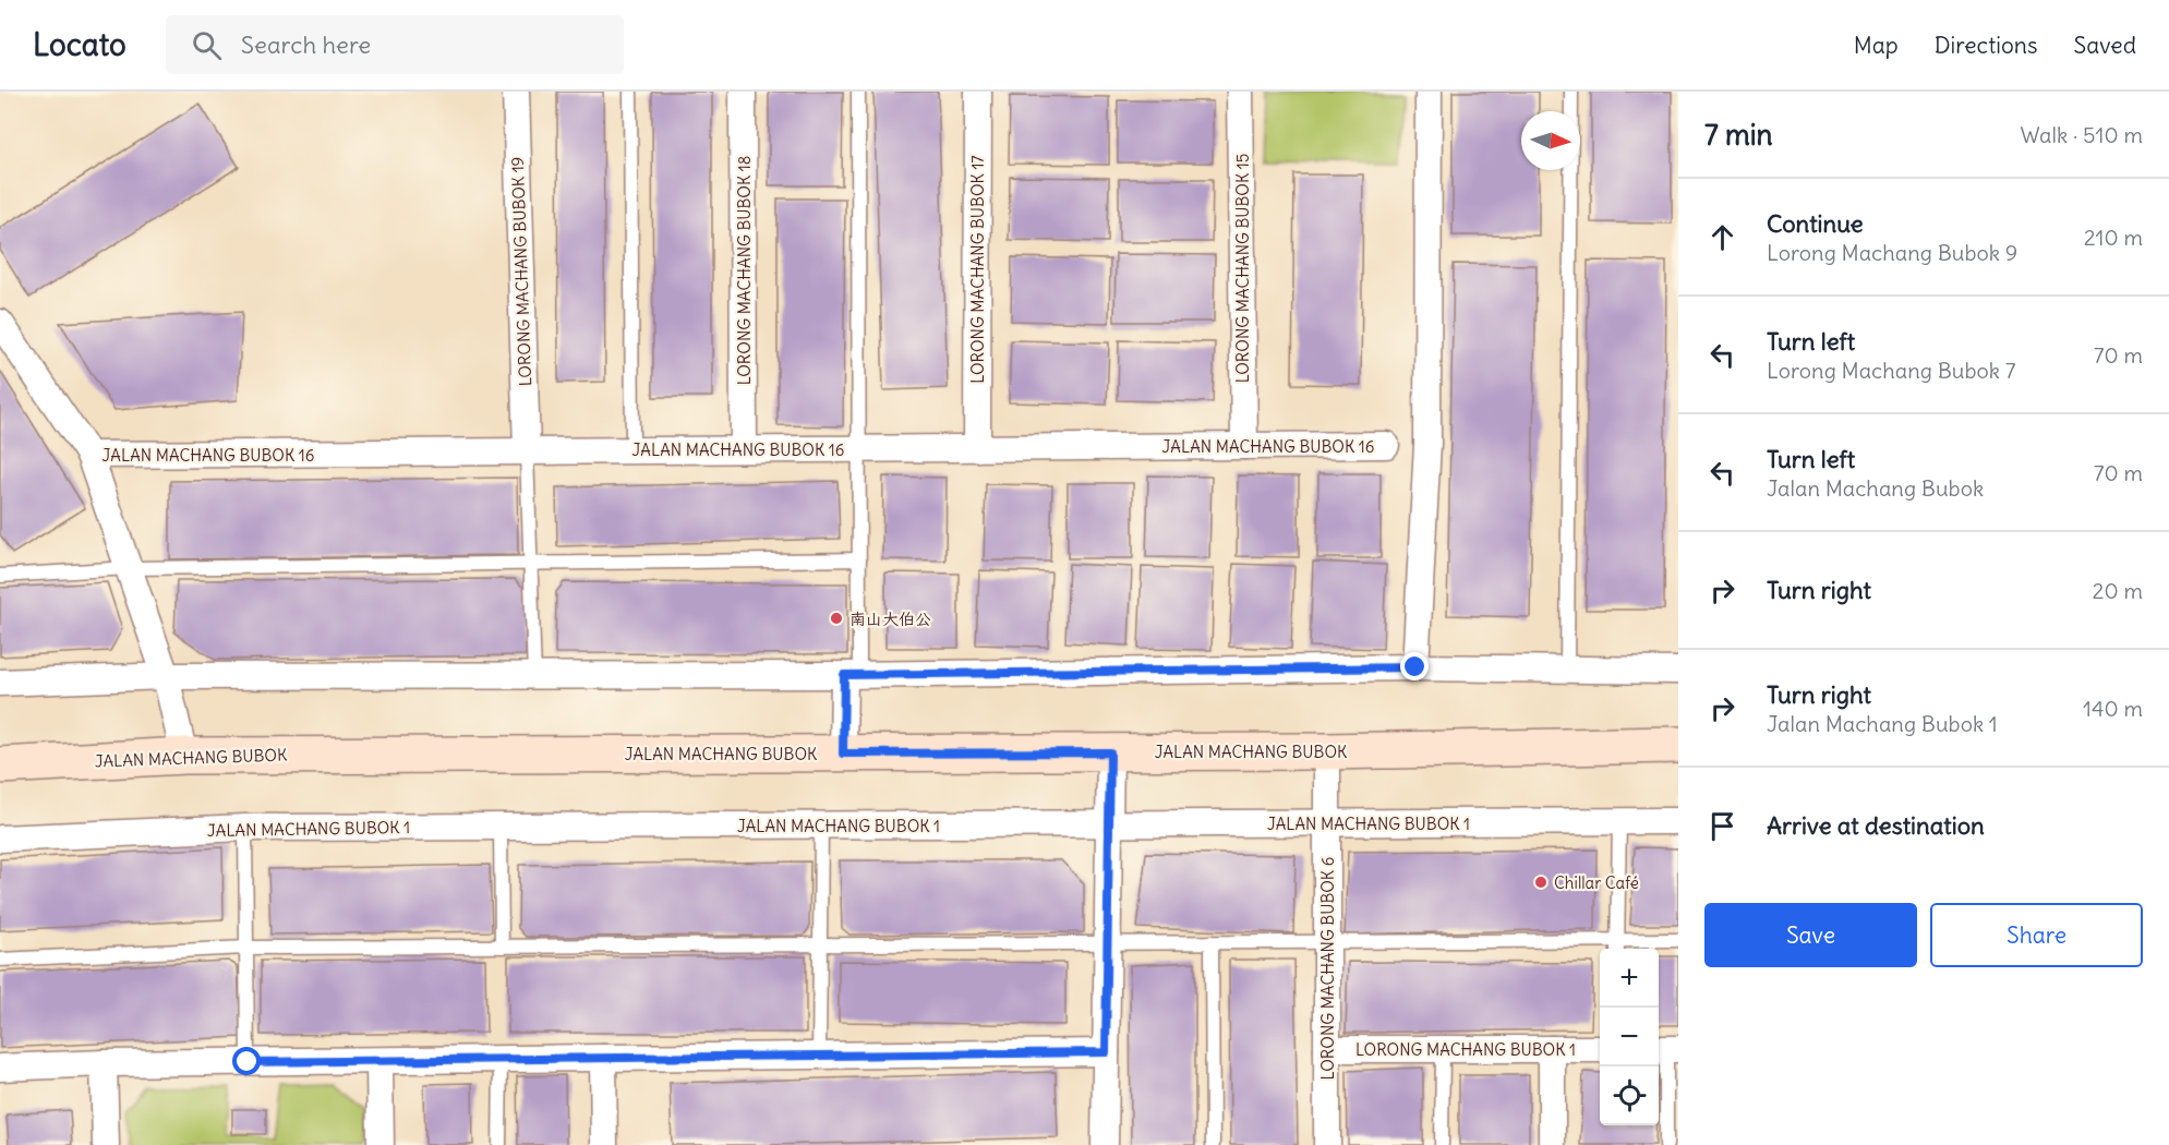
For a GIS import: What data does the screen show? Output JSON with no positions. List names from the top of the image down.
{
  "streets": {
    "main road": ["JALAN MACHANG BUBOK"],
    "street": [
      "LORONG MACHANG BUBOK 15",
      "LORONG MACHANG BUBOK 17",
      "LORONG MACHANG BUBOK 18",
      "LORONG MACHANG BUBOK 19",
      "JALAN MACHANG BUBOK 16",
      "JALAN MACHANG BUBOK 1",
      "LORONG MACHANG BUBOK 6",
      "LORONG MACHANG BUBOK 1"
    ]
  },
  "crossings": [
    ["LORONG MACHANG BUBOK 15", "JALAN MACHANG BUBOK 16"],
    ["LORONG MACHANG BUBOK 17", "JALAN MACHANG BUBOK 16"],
    ["LORONG MACHANG BUBOK 18", "JALAN MACHANG BUBOK 16"],
    ["LORONG MACHANG BUBOK 19", "JALAN MACHANG BUBOK 16"],
    ["JALAN MACHANG BUBOK", "LORONG MACHANG BUBOK 6"],
    ["JALAN MACHANG BUBOK 1", "LORONG MACHANG BUBOK 6"],
    ["LORONG MACHANG BUBOK 6", "LORONG MACHANG BUBOK 1"]
  ],
  "places": ["南山大伯公", "Chillar Café"],
  "north": "right",
  "page": {
    "header": "Locato",
    "search": "Search here",
    "nav": ["Map", "Directions", "Saved"],
    "heading": ["7 min", "Walk · 510 m"],
    "list": [
      ["Continue", "Lorong Machang Bubok 9", "210 m"],
      ["Turn left", "Lorong Machang Bubok 7", "70 m"],
      ["Turn left", "Jalan Machang Bubok", "70 m"],
      ["Turn right", "20 m"],
      ["Turn right", "Jalan Machang Bubok 1", "140 m"],
      "Arrive at destination"
    ],
    "buttons": ["Save", "Share"],
    "map_buttons": ["+", "−"]
  }
}
